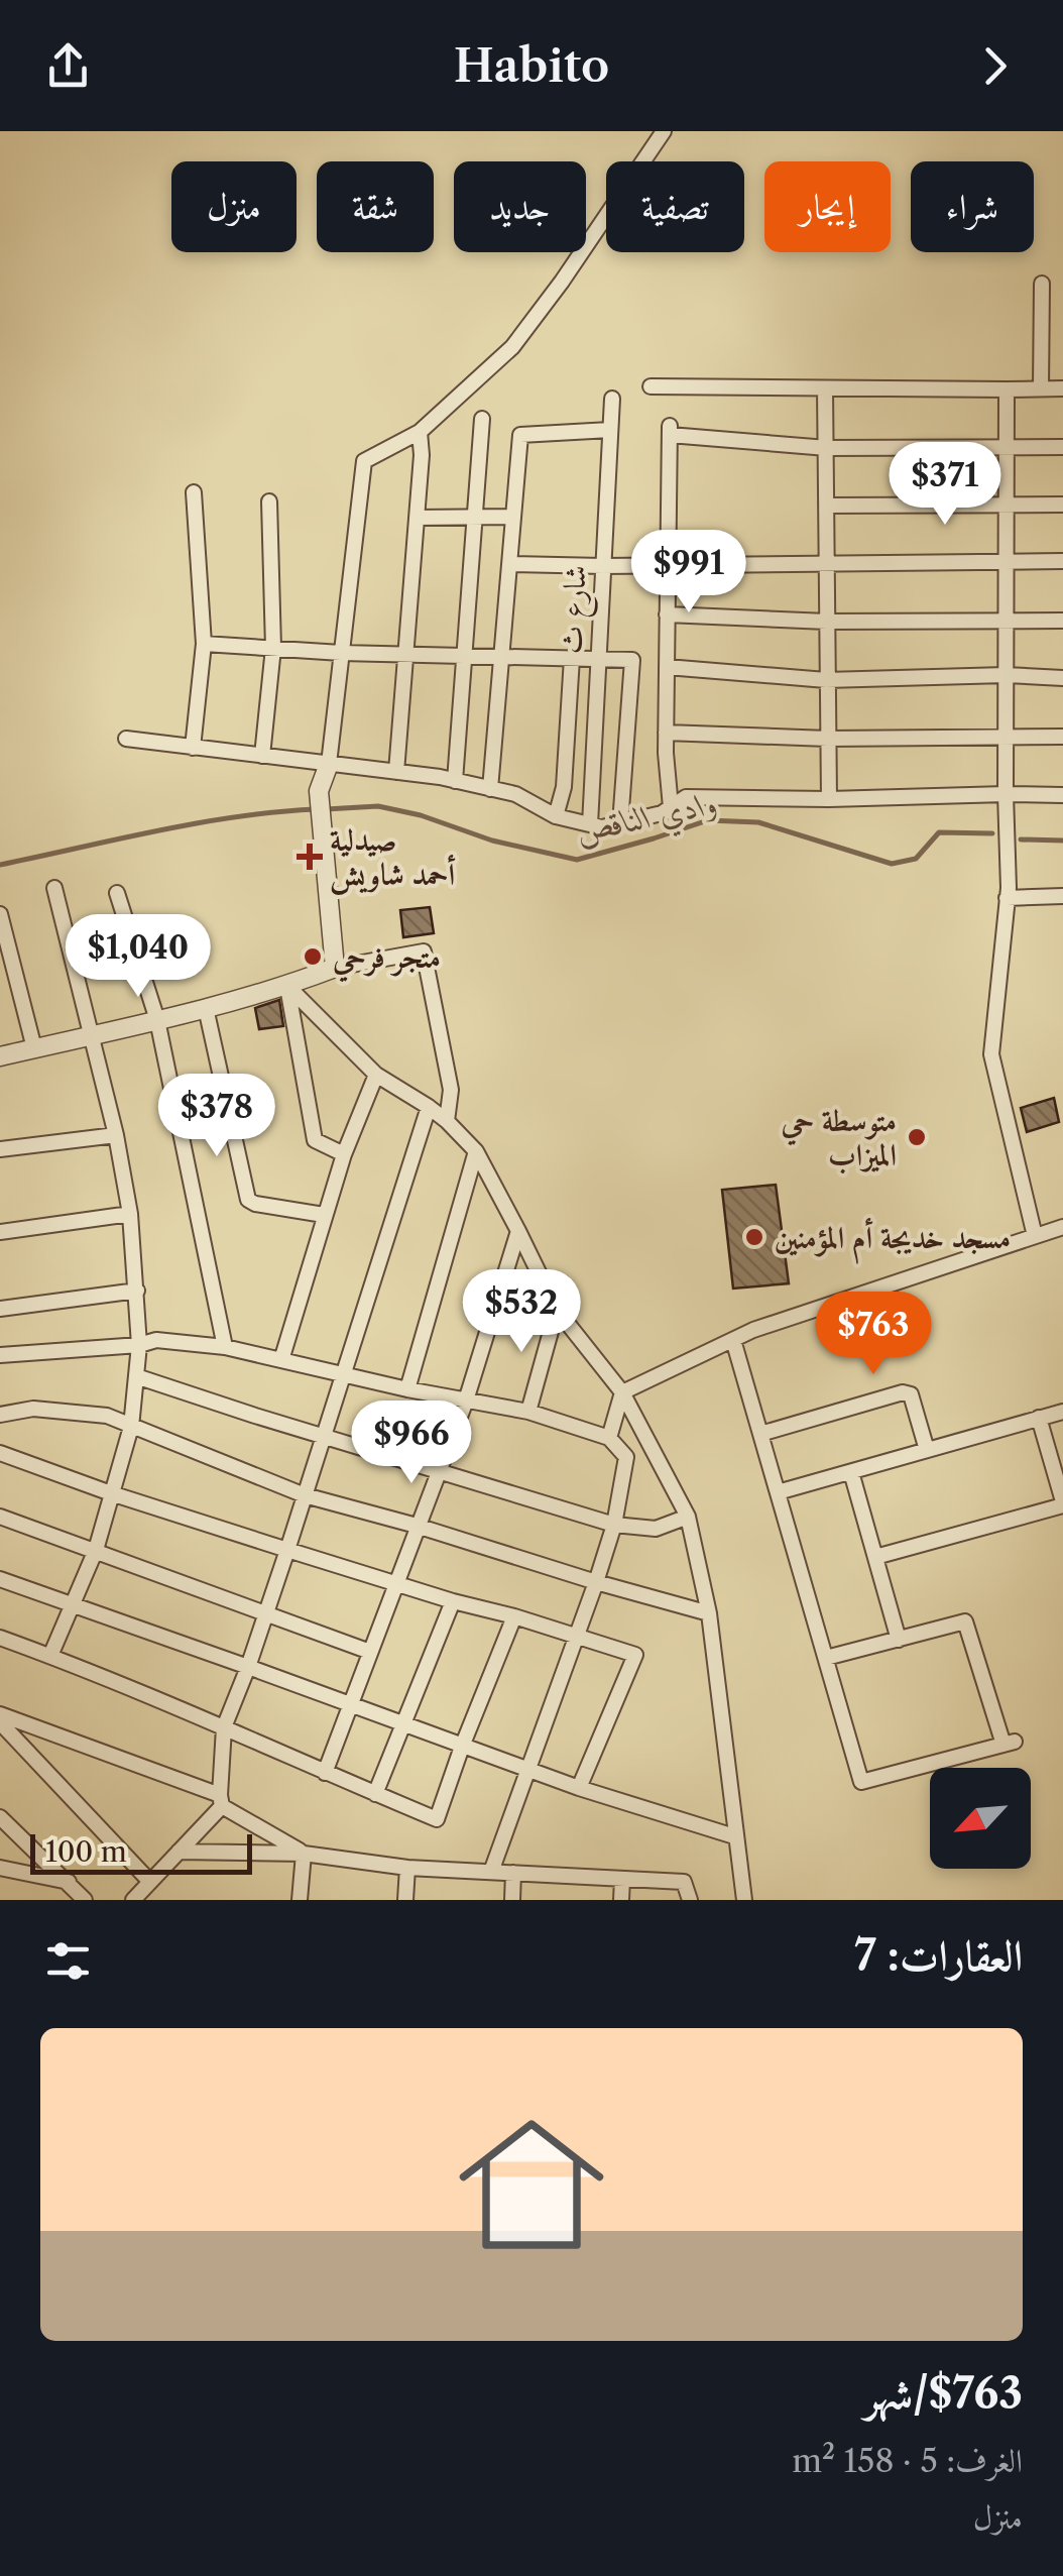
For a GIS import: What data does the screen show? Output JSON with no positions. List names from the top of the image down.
{
  "streets": {
    "street": ["شارع ث"]
  },
  "water": ["وادي الناقص"],
  "places": {
    "health": ["صيدلية أحمد شاويش"],
    "other": ["متجر فرحي", "متوسطة حي الميزاب", "مسجد خديجة أم المؤمنين"]
  },
  "scale_bar": "100 m",
  "north": "bottom left",
  "page": {
    "header": "Habito",
    "chip": [
      "شراء",
      "إيجار",
      "تصفية",
      "جديد",
      "شقة",
      "منزل"
    ],
    "price": [
      "$371",
      "$991",
      "$1,040",
      "$378",
      "$532",
      "$763",
      "$966"
    ],
    "scale": "100 m",
    "heading": "العقارات: 7",
    "list": [
      {
        "name": "$763/شهر",
        "note": "الغرف: 5 · 158 m² · منزل"
      }
    ]
  }
}
